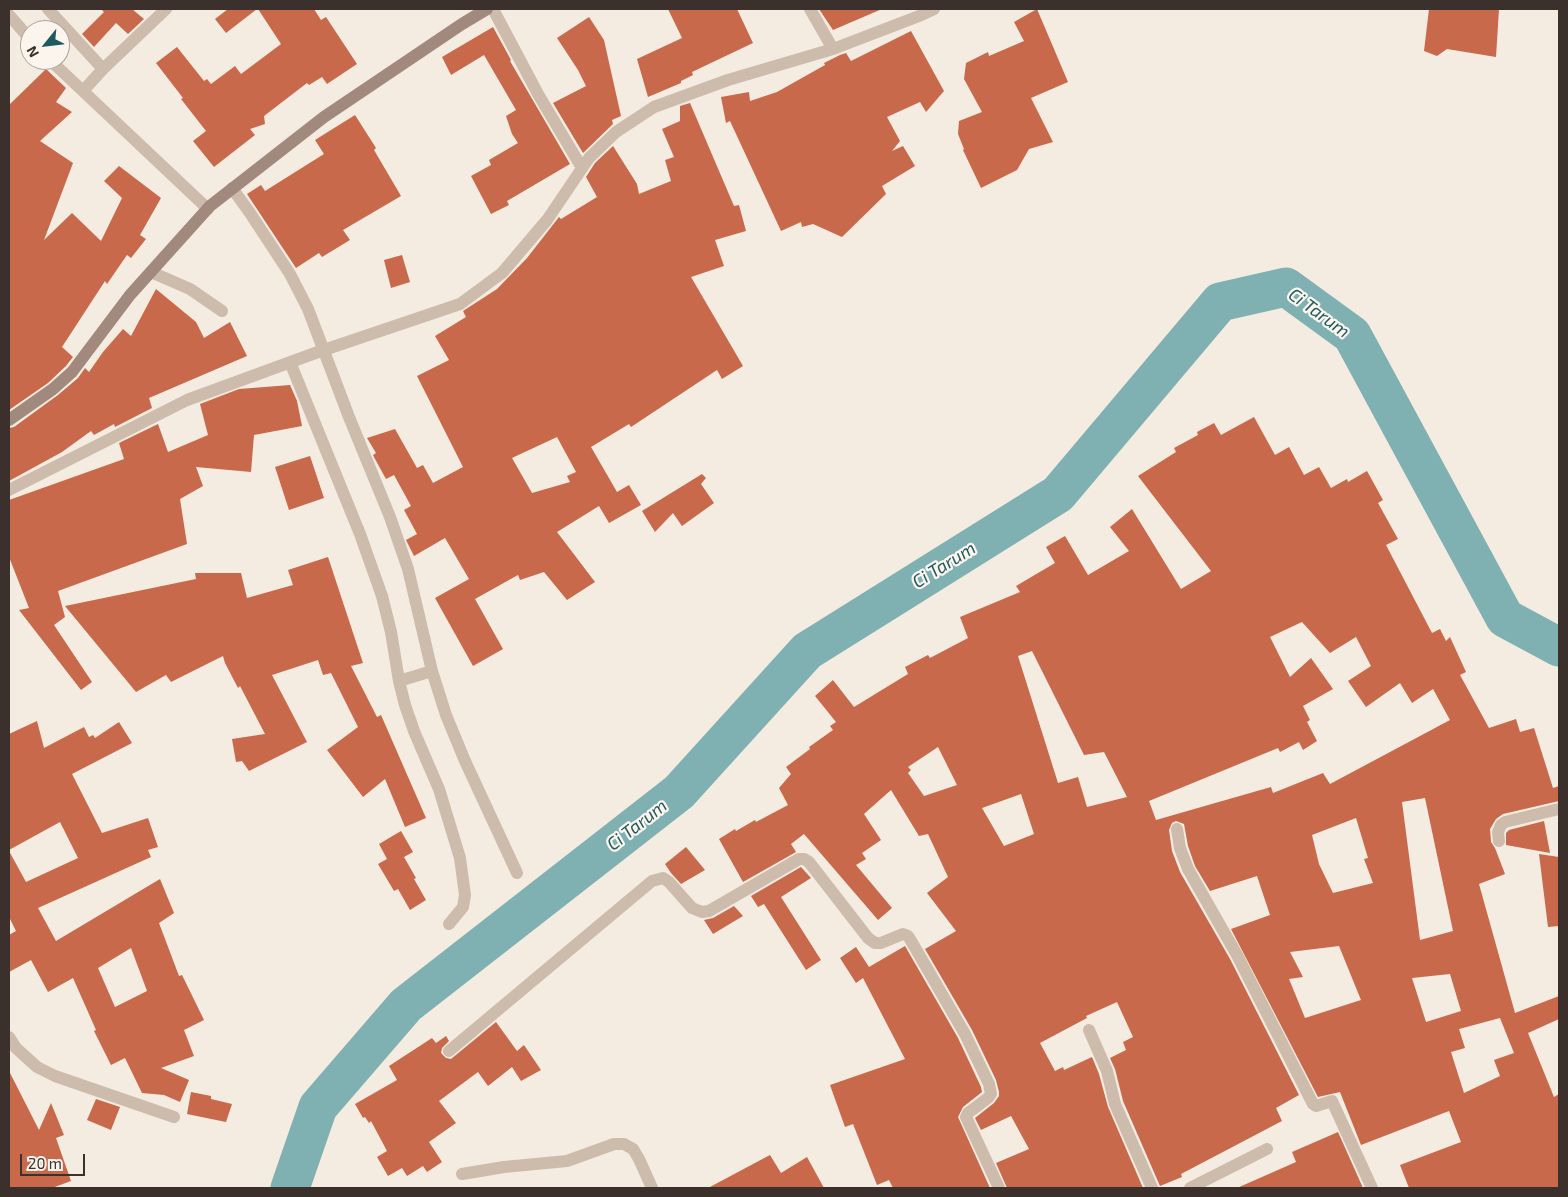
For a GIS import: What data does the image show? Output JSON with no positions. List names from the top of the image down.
{
  "water": ["Ci Tarum"],
  "scale_bar": "20 m",
  "north": "bottom left"
}
